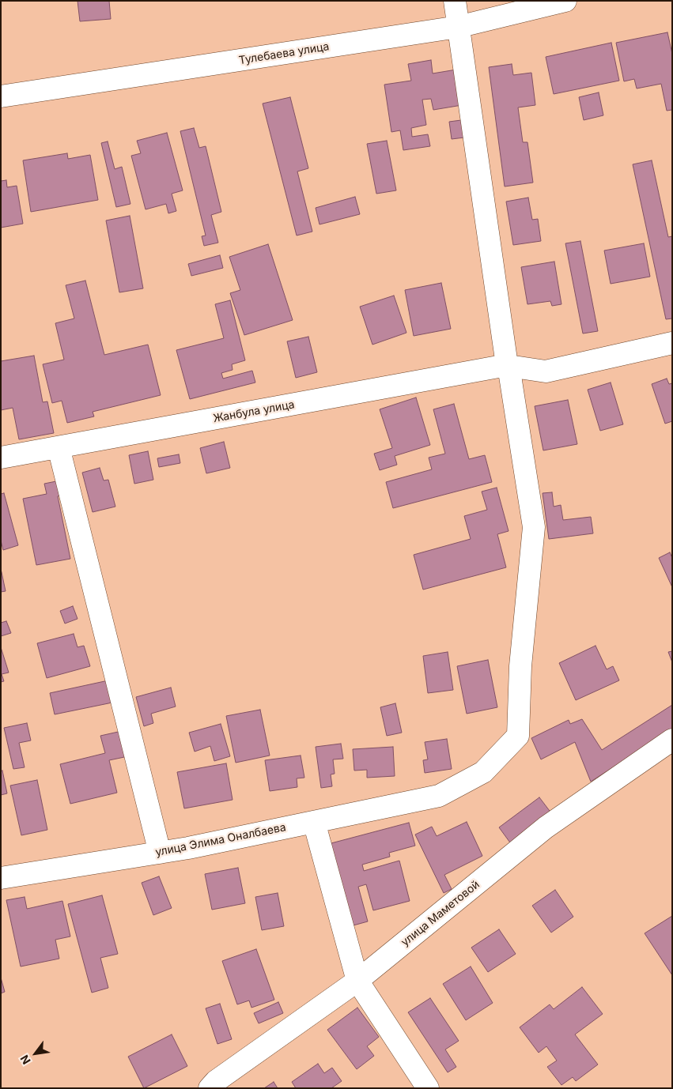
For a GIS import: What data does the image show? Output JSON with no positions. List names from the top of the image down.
{
  "streets": {
    "street": [
      "Тулебаева улица",
      "Жанбула улица",
      "улица Элима Оналбаева",
      "улица Маметовой"
    ]
  },
  "crossings": [
    ["Тулебаева улица", "улица Элима Оналбаева"],
    ["Жанбула улица", "улица Элима Оналбаева"]
  ],
  "north": "bottom left"
}
